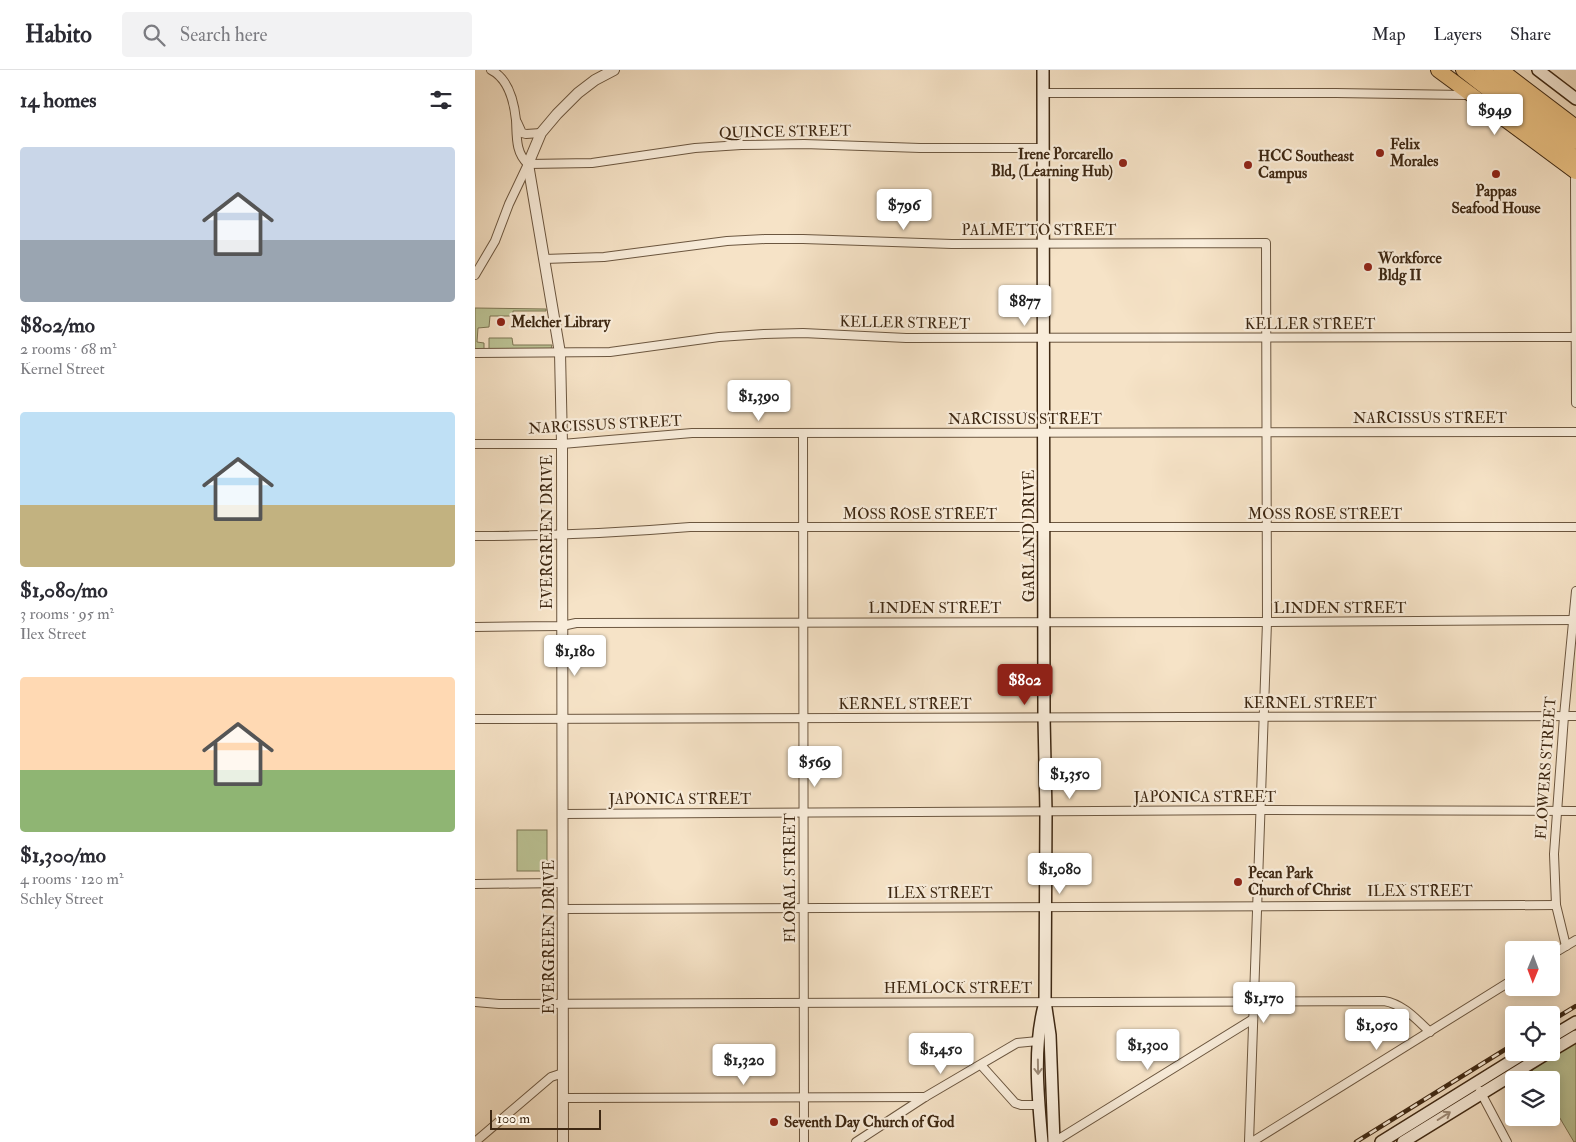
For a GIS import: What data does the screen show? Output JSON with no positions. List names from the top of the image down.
{
  "streets": {
    "main road": ["GARLAND DRIVE"],
    "street": [
      "QUINCE STREET",
      "PALMETTO STREET",
      "KELLER STREET",
      "NARCISSUS STREET",
      "MOSS ROSE STREET",
      "EVERGREEN DRIVE",
      "LINDEN STREET",
      "KERNEL STREET",
      "FLOWERS STREET",
      "JAPONICA STREET",
      "FLORAL STREET",
      "ILEX STREET",
      "HEMLOCK STREET"
    ]
  },
  "crossings": [
    ["QUINCE STREET", "EVERGREEN DRIVE"],
    ["QUINCE STREET", "GARLAND DRIVE"],
    ["PALMETTO STREET", "KELLER STREET"],
    ["PALMETTO STREET", "EVERGREEN DRIVE"],
    ["PALMETTO STREET", "GARLAND DRIVE"],
    ["KELLER STREET", "EVERGREEN DRIVE"],
    ["KELLER STREET", "GARLAND DRIVE"],
    ["NARCISSUS STREET", "EVERGREEN DRIVE"],
    ["NARCISSUS STREET", "GARLAND DRIVE"],
    ["NARCISSUS STREET", "FLORAL STREET"],
    ["MOSS ROSE STREET", "EVERGREEN DRIVE"],
    ["MOSS ROSE STREET", "GARLAND DRIVE"],
    ["MOSS ROSE STREET", "FLORAL STREET"],
    ["EVERGREEN DRIVE", "LINDEN STREET"],
    ["EVERGREEN DRIVE", "KERNEL STREET"],
    ["EVERGREEN DRIVE", "JAPONICA STREET"],
    ["EVERGREEN DRIVE", "ILEX STREET"],
    ["EVERGREEN DRIVE", "HEMLOCK STREET"],
    ["GARLAND DRIVE", "LINDEN STREET"],
    ["GARLAND DRIVE", "KERNEL STREET"],
    ["GARLAND DRIVE", "JAPONICA STREET"],
    ["GARLAND DRIVE", "ILEX STREET"],
    ["GARLAND DRIVE", "HEMLOCK STREET"],
    ["LINDEN STREET", "FLOWERS STREET"],
    ["LINDEN STREET", "FLORAL STREET"],
    ["KERNEL STREET", "FLOWERS STREET"],
    ["KERNEL STREET", "FLORAL STREET"],
    ["FLOWERS STREET", "JAPONICA STREET"],
    ["FLOWERS STREET", "ILEX STREET"],
    ["JAPONICA STREET", "FLORAL STREET"],
    ["FLORAL STREET", "ILEX STREET"],
    ["FLORAL STREET", "HEMLOCK STREET"]
  ],
  "places": [
    "Felix Morales",
    "Irene Porcarello Bld, (Learning Hub)",
    "HCC Southeast Campus",
    "Pappas Seafood House",
    "Workforce Bldg II",
    "Melcher Library",
    "Pecan Park Church of Christ",
    "Seventh Day Church of God"
  ],
  "scale_bar": "100 m",
  "north": "bottom",
  "page": {
    "header": "Habito",
    "search": "Search here",
    "nav": ["Map", "Layers", "Share"],
    "heading": "14 homes",
    "price": [
      "$949",
      "$796",
      "$877",
      "$1,390",
      "$1,180",
      "$802",
      "$569",
      "$1,350",
      "$1,080",
      "$1,170",
      "$1,050",
      "$1,300",
      "$1,450",
      "$1,320"
    ],
    "list": [
      {
        "name": "$802/mo",
        "note": "2 rooms · 68 m² · Kernel Street"
      },
      {
        "name": "$1,080/mo",
        "note": "3 rooms · 95 m² · Ilex Street"
      },
      {
        "name": "$1,300/mo",
        "note": "4 rooms · 120 m² · Schley Street"
      }
    ],
    "scale": "100 m"
  }
}
